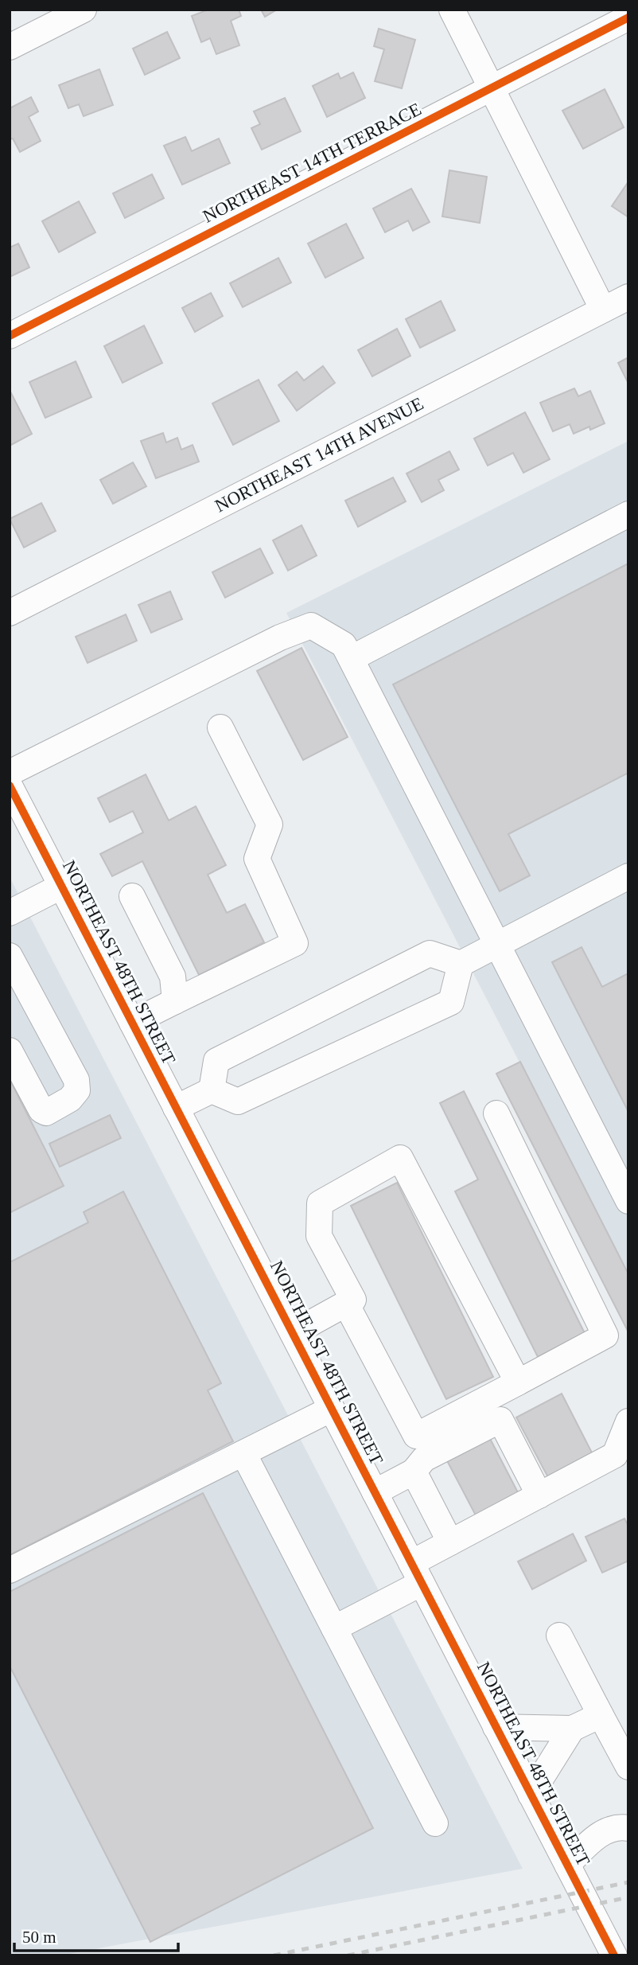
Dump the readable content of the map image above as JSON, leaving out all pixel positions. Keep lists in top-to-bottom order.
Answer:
{
  "streets": {
    "street": ["NORTHEAST 14TH TERRACE", "NORTHEAST 14TH AVENUE", "NORTHEAST 48TH STREET"]
  },
  "scale_bar": "50 m"
}
